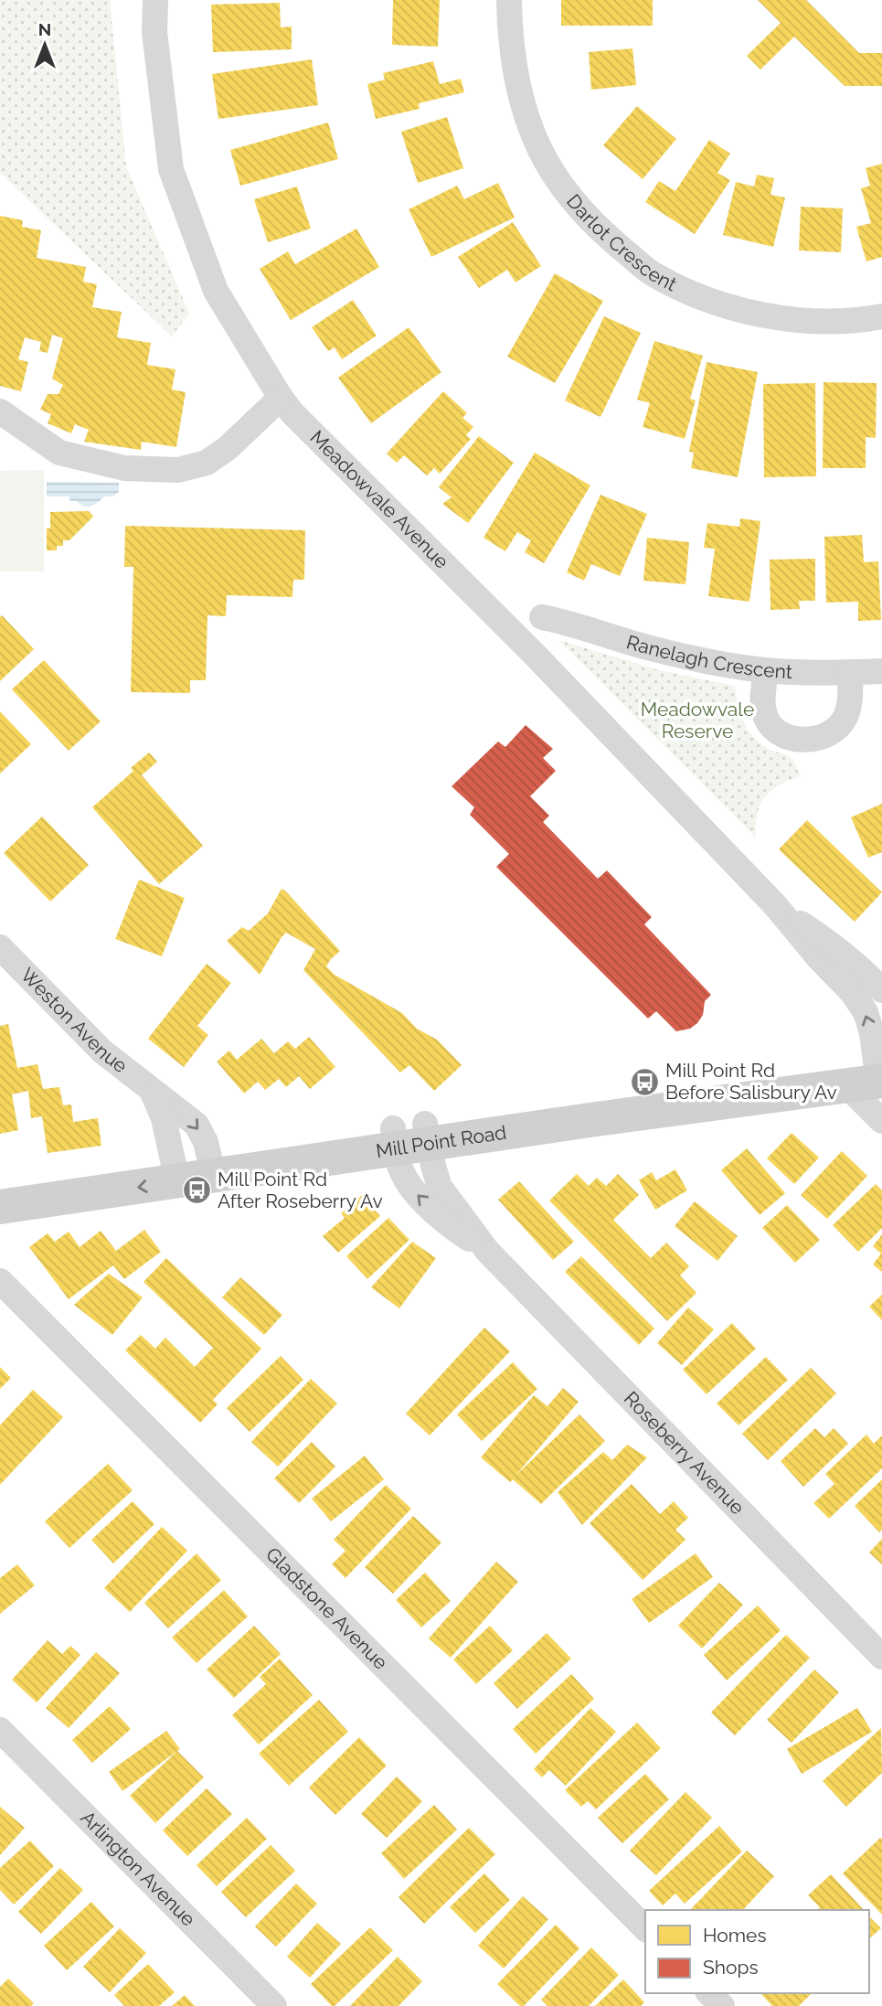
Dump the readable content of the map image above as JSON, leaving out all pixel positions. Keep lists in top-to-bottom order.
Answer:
{
  "streets": {
    "main road": ["Mill Point Road"],
    "street": [
      "Darlot Crescent",
      "Meadowvale Avenue",
      "Ranelagh Crescent",
      "Weston Avenue",
      "Roseberry Avenue",
      "Gladstone Avenue",
      "Arlington Avenue"
    ]
  },
  "crossings": [
    ["Meadowvale Avenue", "Mill Point Road"],
    ["Weston Avenue", "Mill Point Road"],
    ["Mill Point Road", "Roseberry Avenue"]
  ],
  "parks": ["Meadowvale Reserve"],
  "places": {
    "bus stop": ["Mill Point Rd Before Salisbury Av", "Mill Point Rd After Roseberry Av"]
  },
  "legend": ["Homes", "Shops"],
  "north": "top"
}
